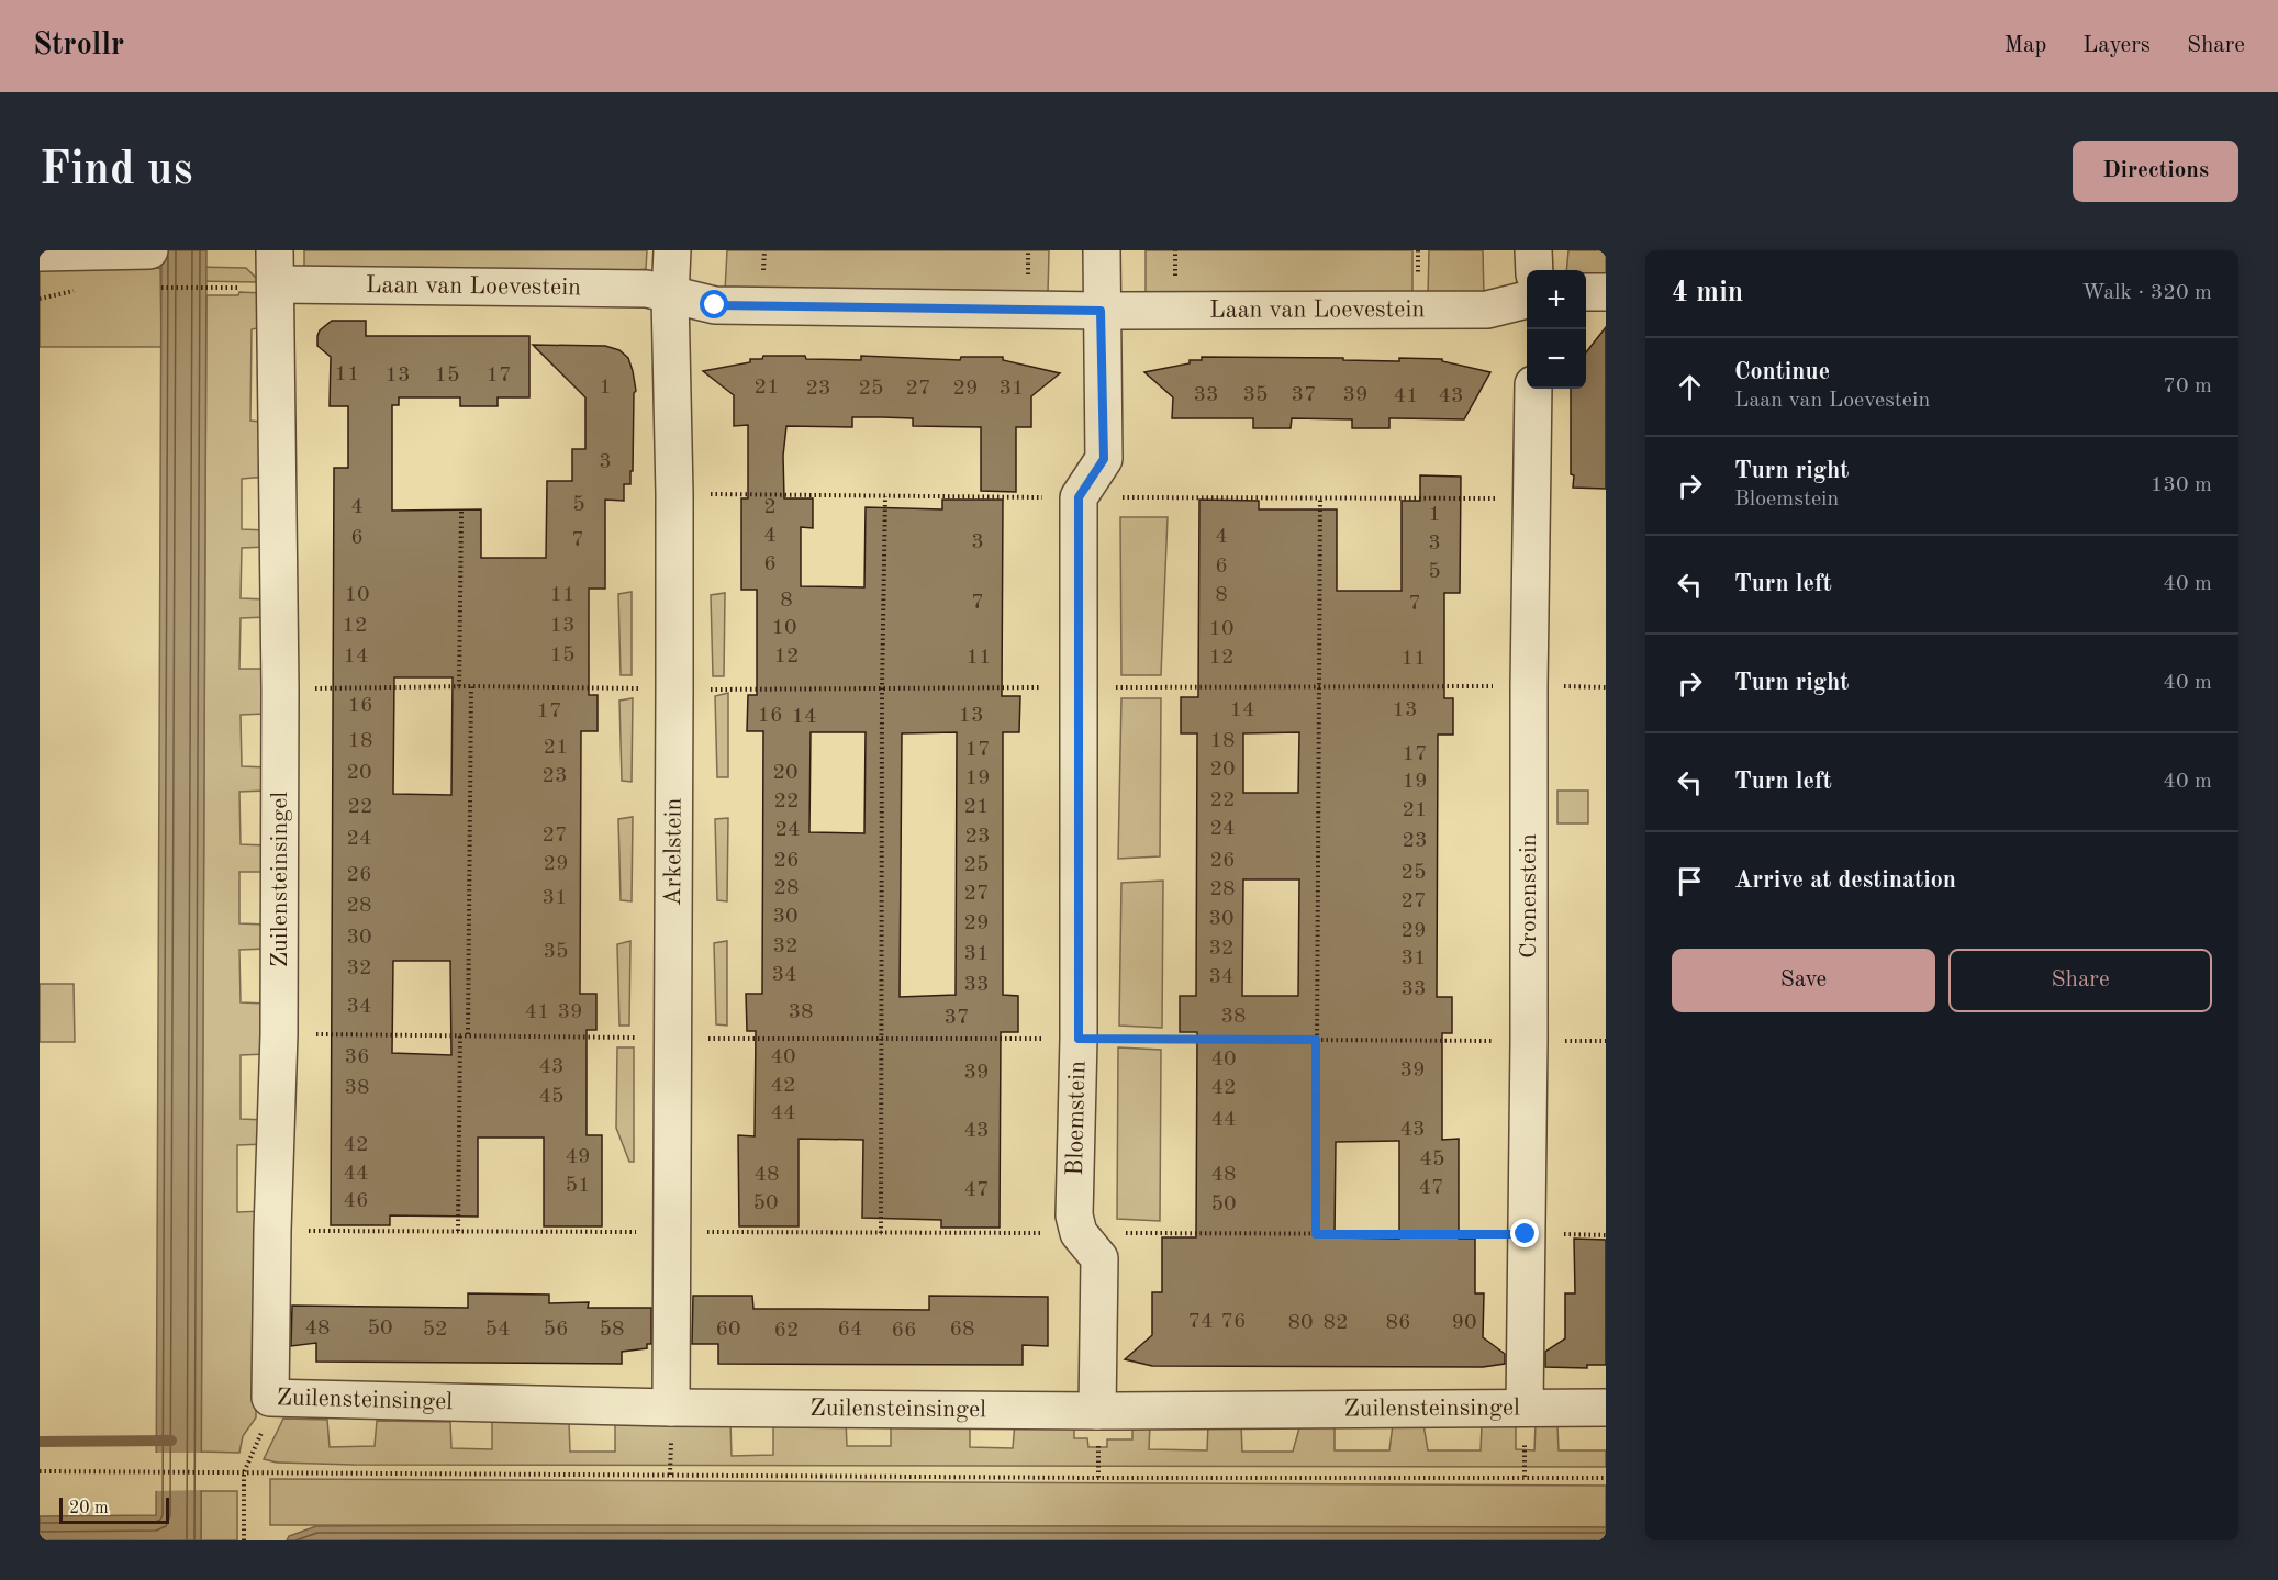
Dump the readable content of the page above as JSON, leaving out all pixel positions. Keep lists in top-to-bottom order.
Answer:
{
  "streets": {
    "street": [
      "Laan van Loevestein",
      "Arkelstein",
      "Zuilensteinsingel",
      "Cronenstein",
      "Bloemstein"
    ]
  },
  "crossings": [
    ["Laan van Loevestein", "Arkelstein"],
    ["Laan van Loevestein", "Zuilensteinsingel"],
    ["Laan van Loevestein", "Bloemstein"],
    ["Arkelstein", "Zuilensteinsingel"],
    ["Zuilensteinsingel", "Cronenstein"]
  ],
  "house_numbers": [
    "11",
    "13",
    "15",
    "17",
    "1",
    "21",
    "23",
    "25",
    "27",
    "29",
    "31",
    "33",
    "35",
    "37",
    "39",
    "41",
    "43",
    "3",
    "5",
    "4",
    "2",
    "1",
    "4",
    "4",
    "6",
    "7",
    "3",
    "3",
    "6",
    "6",
    "5",
    "10",
    "11",
    "8",
    "8",
    "7",
    "7",
    "12",
    "13",
    "10",
    "10",
    "15",
    "14",
    "12",
    "11",
    "12",
    "11",
    "16",
    "14",
    "13",
    "17",
    "16",
    "13",
    "14",
    "18",
    "18",
    "21",
    "17",
    "17",
    "20",
    "20",
    "20",
    "23",
    "19",
    "19",
    "22",
    "22",
    "22",
    "21",
    "21",
    "24",
    "24",
    "27",
    "23",
    "24",
    "23",
    "26",
    "26",
    "29",
    "25",
    "25",
    "26",
    "28",
    "28",
    "27",
    "31",
    "27",
    "28",
    "30",
    "30",
    "29",
    "29",
    "30",
    "32",
    "32",
    "35",
    "31",
    "31",
    "32",
    "34",
    "34",
    "33",
    "33",
    "34",
    "41",
    "39",
    "38",
    "38",
    "37",
    "36",
    "40",
    "40",
    "43",
    "39",
    "39",
    "42",
    "38",
    "42",
    "45",
    "44",
    "44",
    "43",
    "43",
    "42",
    "49",
    "45",
    "44",
    "48",
    "48",
    "51",
    "47",
    "47",
    "46",
    "50",
    "50",
    "74",
    "76",
    "80",
    "82",
    "86",
    "90",
    "48",
    "50",
    "52",
    "54",
    "56",
    "58",
    "60",
    "64",
    "68",
    "62",
    "66"
  ],
  "scale_bar": "20 m",
  "page": {
    "header": "Strollr",
    "nav": ["Map", "Layers", "Share"],
    "buttons": [
      "Directions",
      ["Save", "Share"]
    ],
    "title": "Find us",
    "heading": ["4 min", "Walk · 320 m"],
    "map_buttons": ["+", "−"],
    "list": [
      ["Continue", "Laan van Loevestein", "70 m"],
      ["Turn right", "Bloemstein", "130 m"],
      ["Turn left", "40 m"],
      ["Turn right", "40 m"],
      ["Turn left", "40 m"],
      "Arrive at destination"
    ],
    "scale": "20 m"
  }
}
